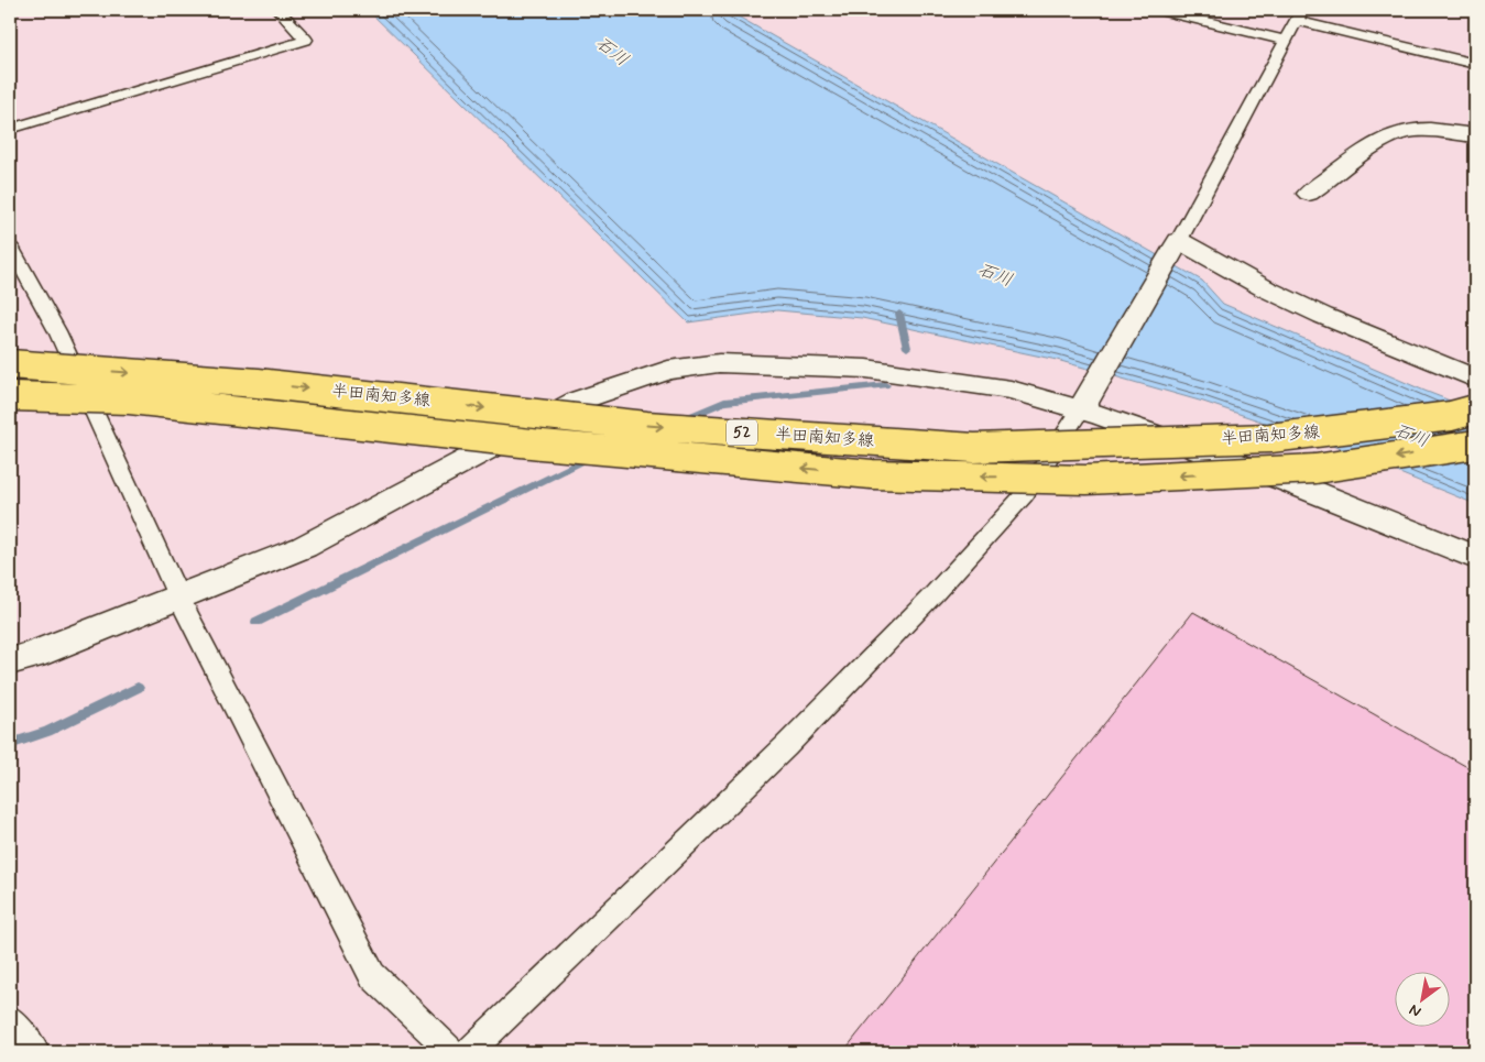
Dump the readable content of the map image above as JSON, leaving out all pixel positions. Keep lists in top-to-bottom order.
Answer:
{
  "streets": {
    "main road": ["半田南知多線", "52"]
  },
  "water": ["石川"],
  "north": "bottom left"
}
